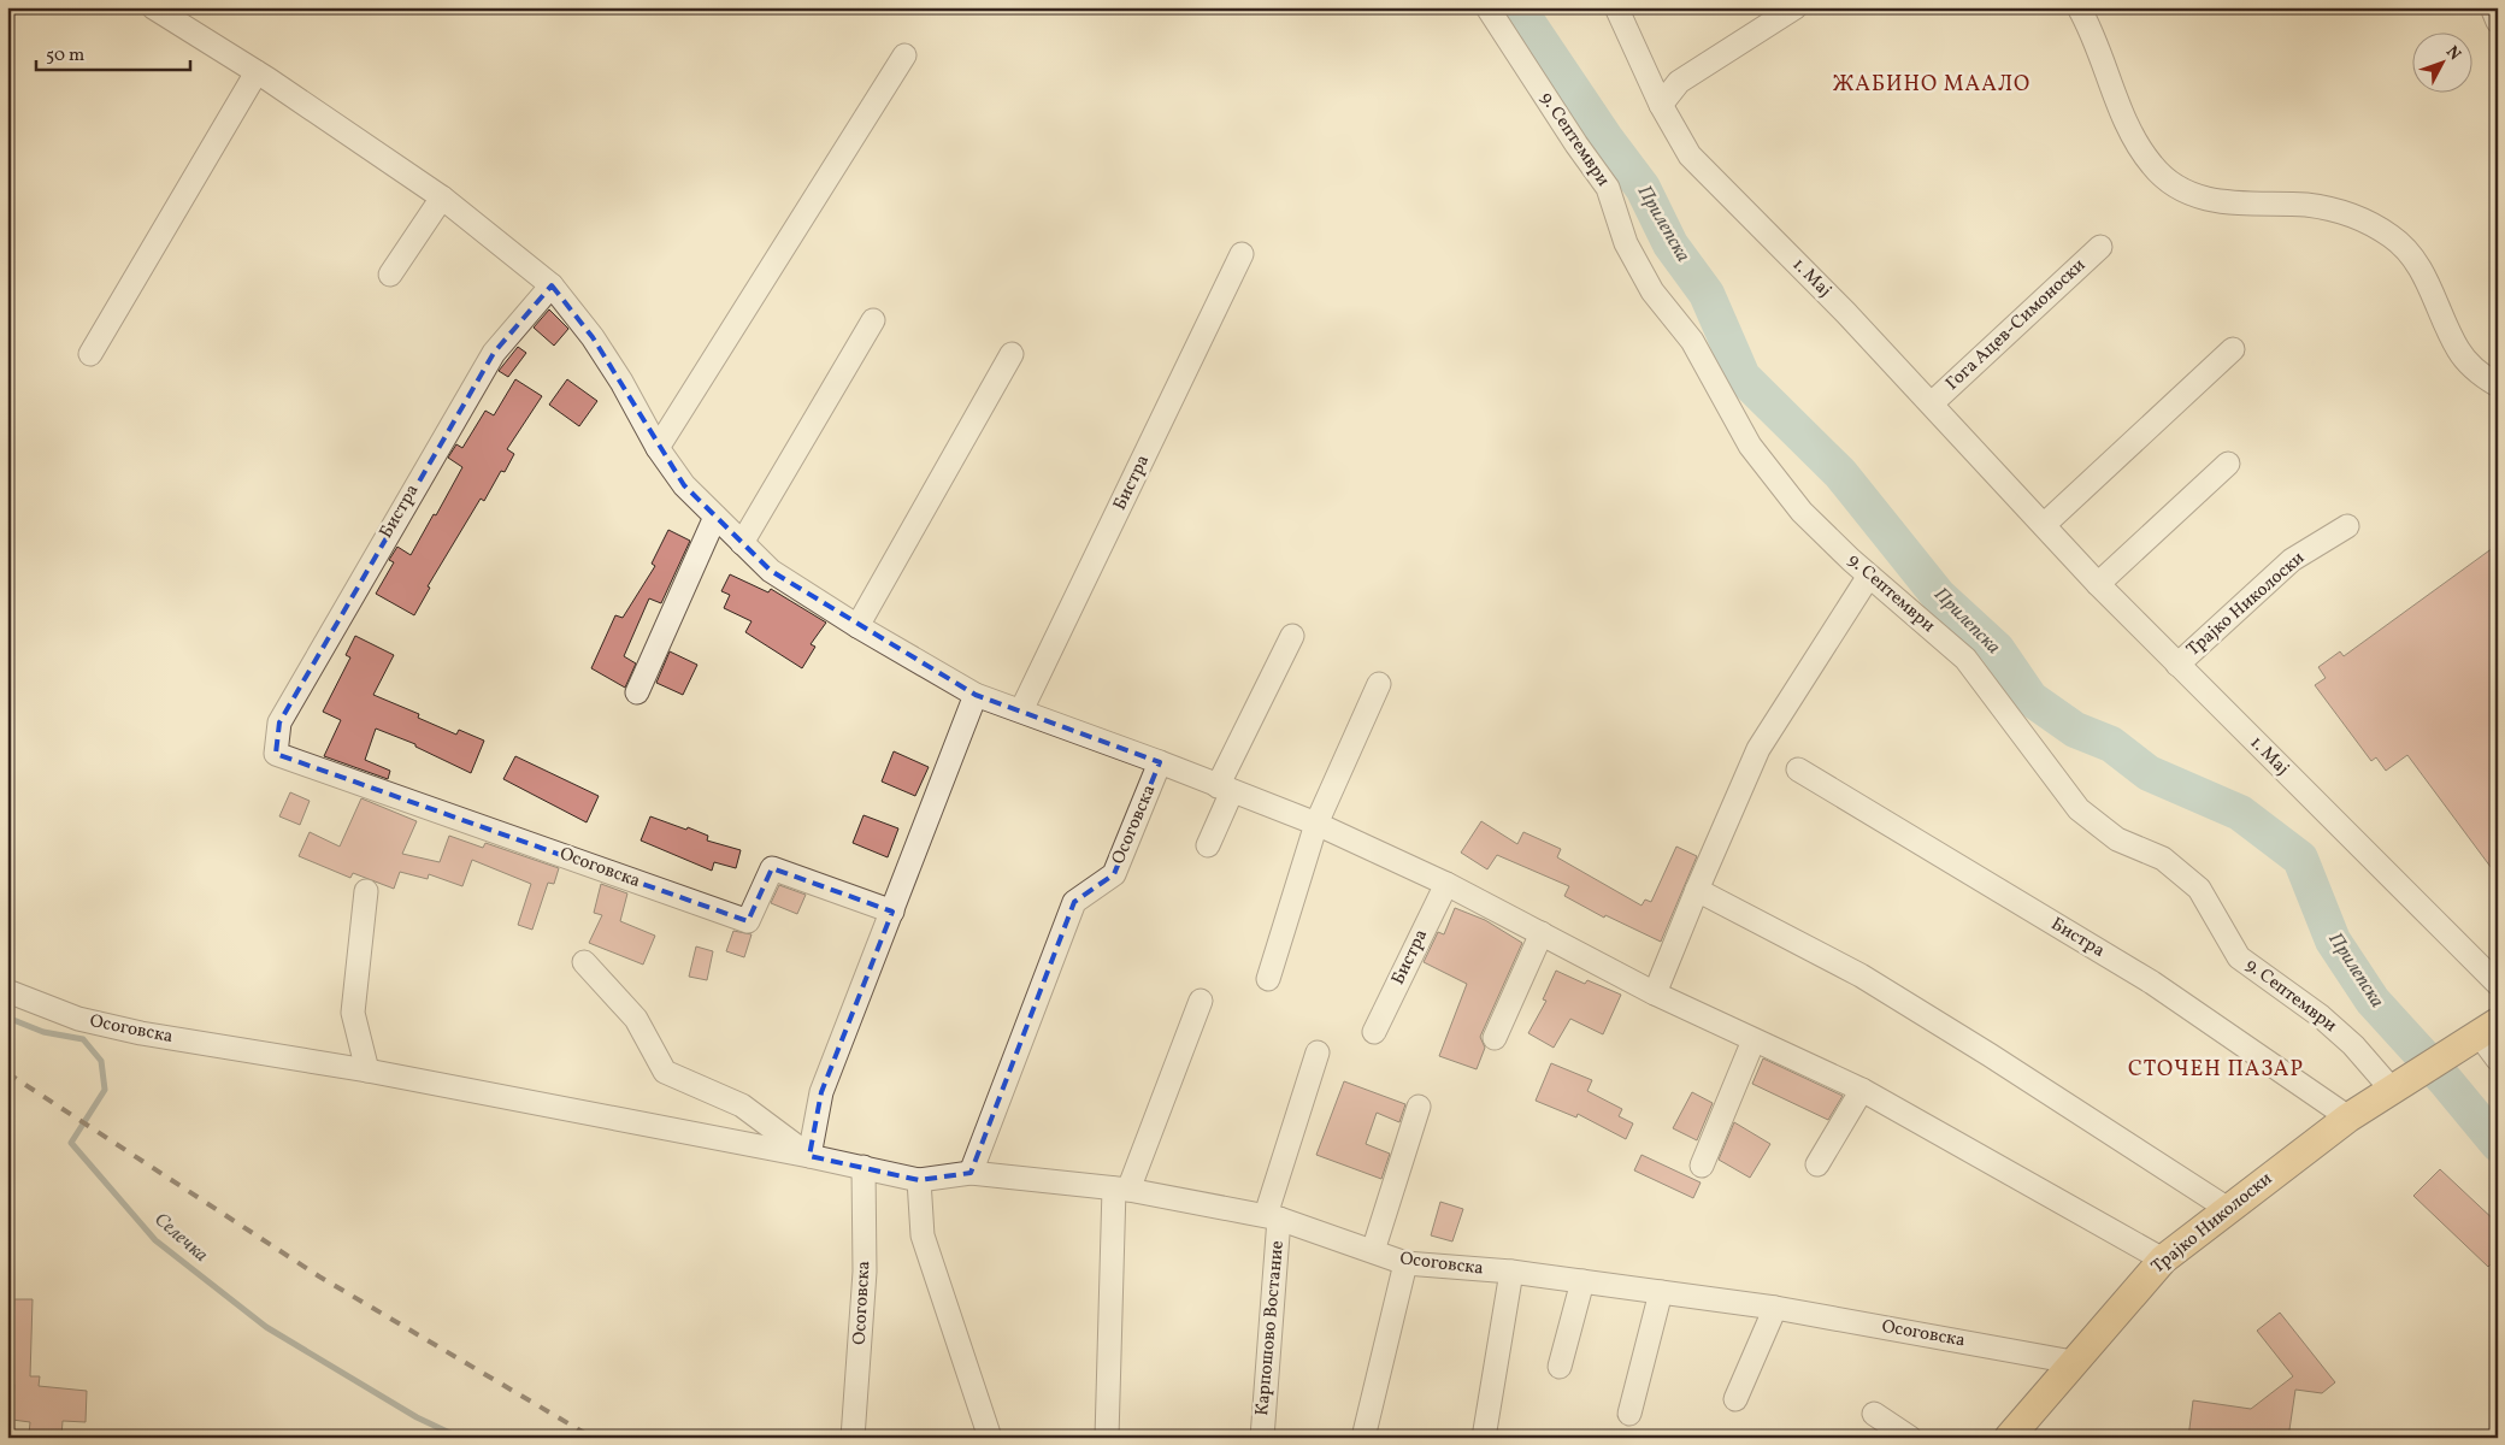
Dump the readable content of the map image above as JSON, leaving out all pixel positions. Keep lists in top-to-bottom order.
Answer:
{
  "streets": {
    "main road": ["Трајко Николоски"],
    "street": [
      "9. Септември",
      "1. Мај",
      "Гога Ацев-Симоноски",
      "Бистра",
      "Осоговска",
      "Карпошово Востание"
    ]
  },
  "crossings": [
    ["9. Септември", "Трајко Николоски"],
    ["1. Мај", "Гога Ацев-Симоноски"],
    ["1. Мај", "Трајко Николоски"],
    ["Бистра", "Трајко Николоски"],
    ["Бистра", "Осоговска"],
    ["Трајко Николоски", "Осоговска"],
    ["Осоговска", "Карпошово Востание"]
  ],
  "districts": ["ЖАБИНО МААЛО", "СТОЧЕН ПАЗАР"],
  "water": ["Прилепска", "Селечка"],
  "scale_bar": "50 m",
  "north": "top right"
}
